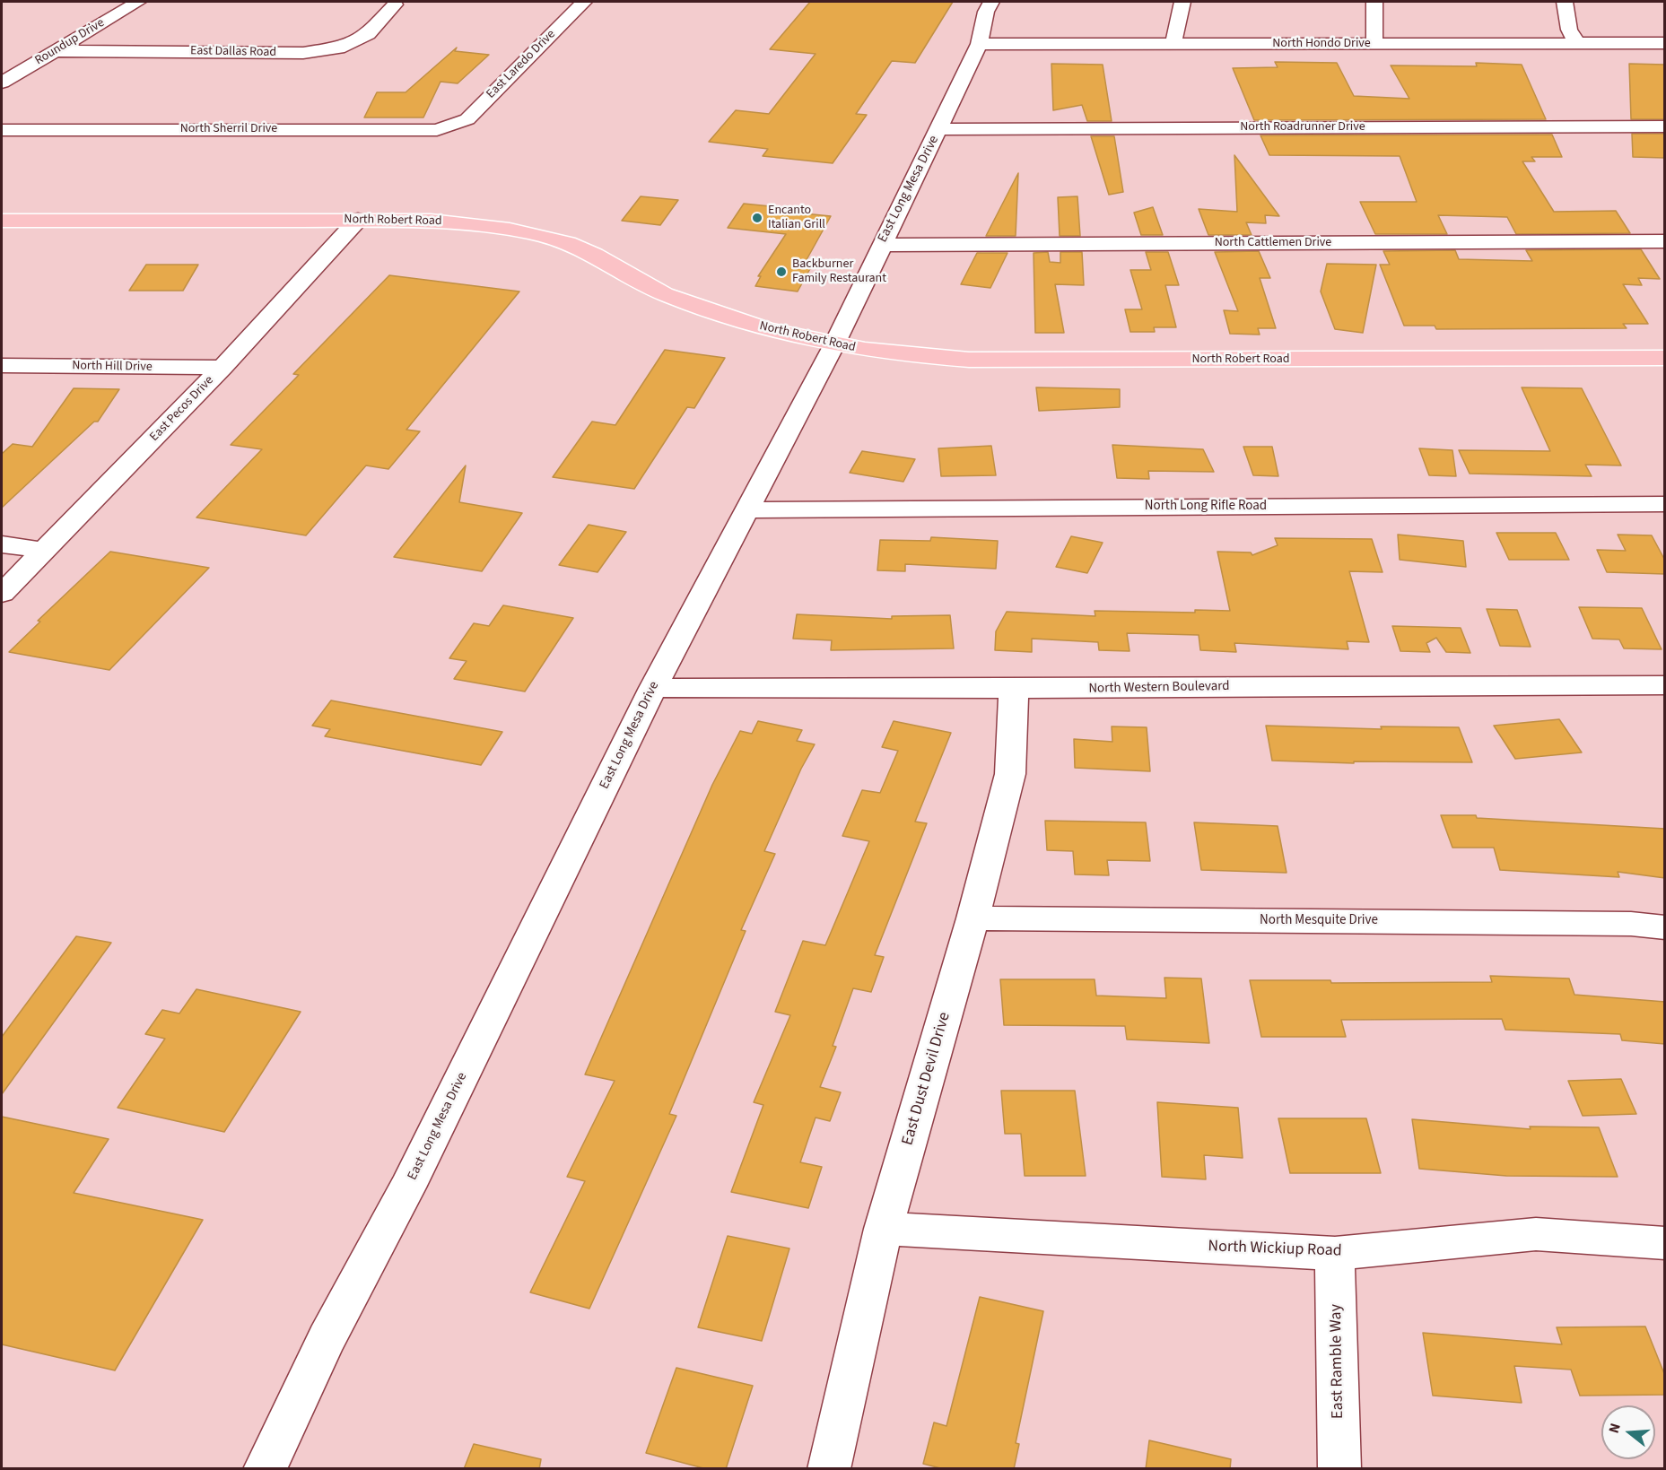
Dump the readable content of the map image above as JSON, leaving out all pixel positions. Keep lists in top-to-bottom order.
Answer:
{
  "streets": {
    "main road": ["North Robert Road"],
    "street": [
      "Roundup Drive",
      "North Hondo Drive",
      "East Dallas Road",
      "East Laredo Drive",
      "North Roadrunner Drive",
      "North Sherril Drive",
      "East Long Mesa Drive",
      "North Cattlemen Drive",
      "North Hill Drive",
      "East Pecos Drive",
      "North Long Rifle Road",
      "North Western Boulevard",
      "North Mesquite Drive",
      "East Dust Devil Drive",
      "North Wickiup Road",
      "East Ramble Way"
    ]
  },
  "crossings": [
    ["Roundup Drive", "East Dallas Road"],
    ["North Hondo Drive", "East Long Mesa Drive"],
    ["East Laredo Drive", "North Sherril Drive"],
    ["North Roadrunner Drive", "East Long Mesa Drive"],
    ["East Long Mesa Drive", "North Robert Road"],
    ["East Long Mesa Drive", "North Cattlemen Drive"],
    ["East Long Mesa Drive", "North Long Rifle Road"],
    ["East Long Mesa Drive", "North Western Boulevard"],
    ["North Robert Road", "East Pecos Drive"],
    ["North Hill Drive", "East Pecos Drive"],
    ["North Western Boulevard", "East Dust Devil Drive"],
    ["North Mesquite Drive", "East Dust Devil Drive"],
    ["East Dust Devil Drive", "North Wickiup Road"],
    ["North Wickiup Road", "East Ramble Way"]
  ],
  "places": ["Encanto Italian Grill", "Backburner Family Restaurant"],
  "north": "left"
}
